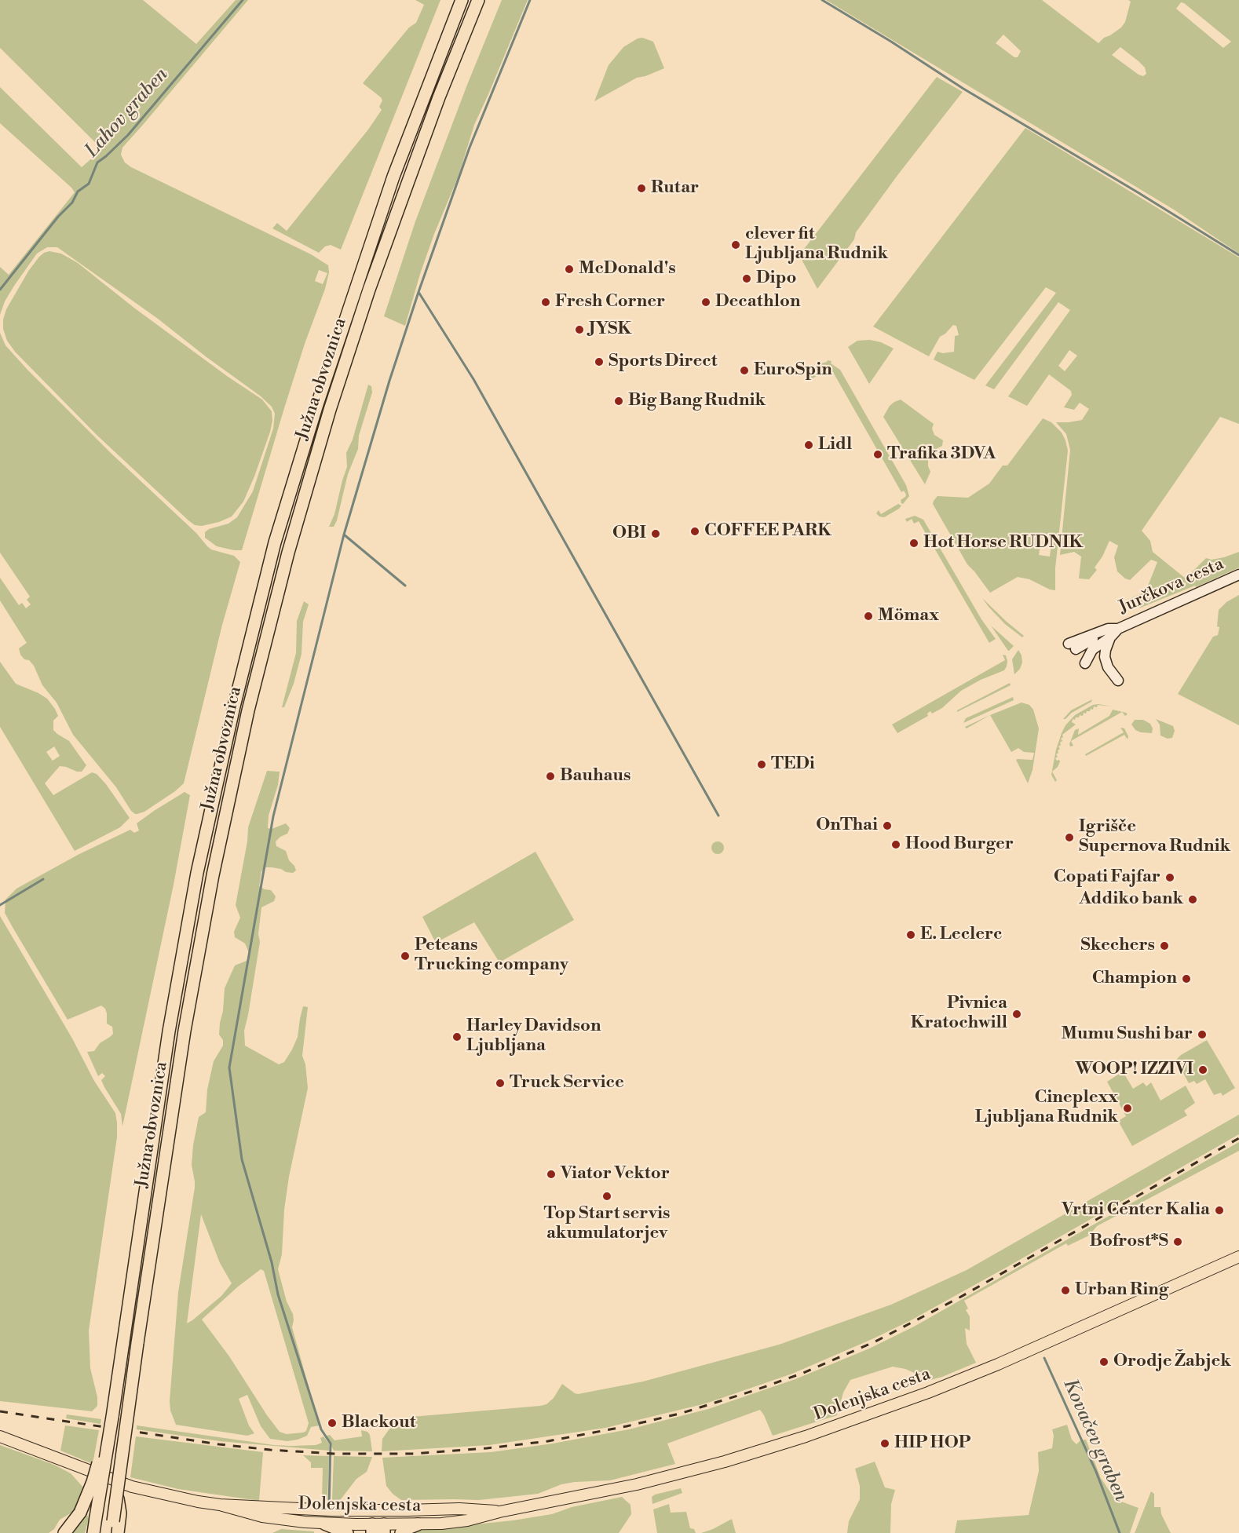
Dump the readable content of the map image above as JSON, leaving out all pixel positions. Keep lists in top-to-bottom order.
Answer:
{
  "streets": {
    "highway": ["Južna obvoznica"],
    "main road": ["Jurčkova cesta", "Dolenjska cesta"]
  },
  "water": ["Lahov graben", "Kovačev graben"],
  "places": [
    "Rutar",
    "clever fit Ljubljana Rudnik",
    "McDonald's",
    "Dipo",
    "Fresh Corner",
    "Decathlon",
    "JYSK",
    "Sports Direct",
    "EuroSpin",
    "Big Bang Rudnik",
    "Lidl",
    "Trafika 3DVA",
    "COFFEE PARK",
    "OBI",
    "Hot Horse RUDNIK",
    "Mömax",
    "TEDi",
    "Bauhaus",
    "OnThai",
    "Igrišče Supernova Rudnik",
    "Hood Burger",
    "Copati Fajfar",
    "Addiko bank",
    "E. Leclerc",
    "Skechers",
    "Peteans Trucking company",
    "Champion",
    "Pivnica Kratochwill",
    "Mumu Sushi bar",
    "Harley Davidson Ljubljana",
    "WOOP! IZZIVI",
    "Truck Service",
    "Cineplexx Ljubljana Rudnik",
    "Viator Vektor",
    "Top Start servis akumulatorjev",
    "Vrtni Center Kalia",
    "Bofrost*S",
    "Urban Ring",
    "Orodje Žabjek",
    "Blackout",
    "HIP HOP"
  ]
}
